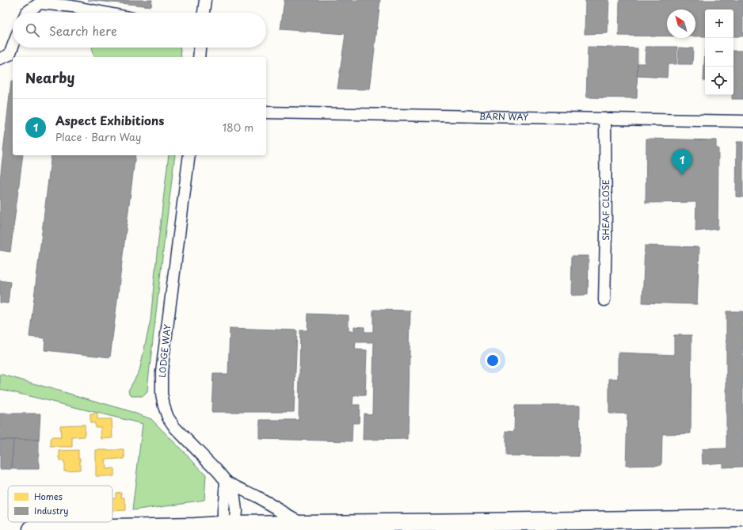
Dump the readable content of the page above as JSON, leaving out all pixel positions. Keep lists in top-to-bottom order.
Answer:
{
  "streets": {
    "street": ["BARN WAY", "SHEAF CLOSE", "LODGE WAY"]
  },
  "crossings": [
    ["BARN WAY", "SHEAF CLOSE"]
  ],
  "legend": ["Homes", "Industry"],
  "north": "top left",
  "page": {
    "map_buttons": ["+", "−"],
    "search": "Search here",
    "heading": "Nearby",
    "list": [
      {
        "mark": "1",
        "name": "Aspect Exhibitions",
        "note": "Place · Barn Way",
        "value": "180 m"
      }
    ],
    "pins": "1"
  }
}
